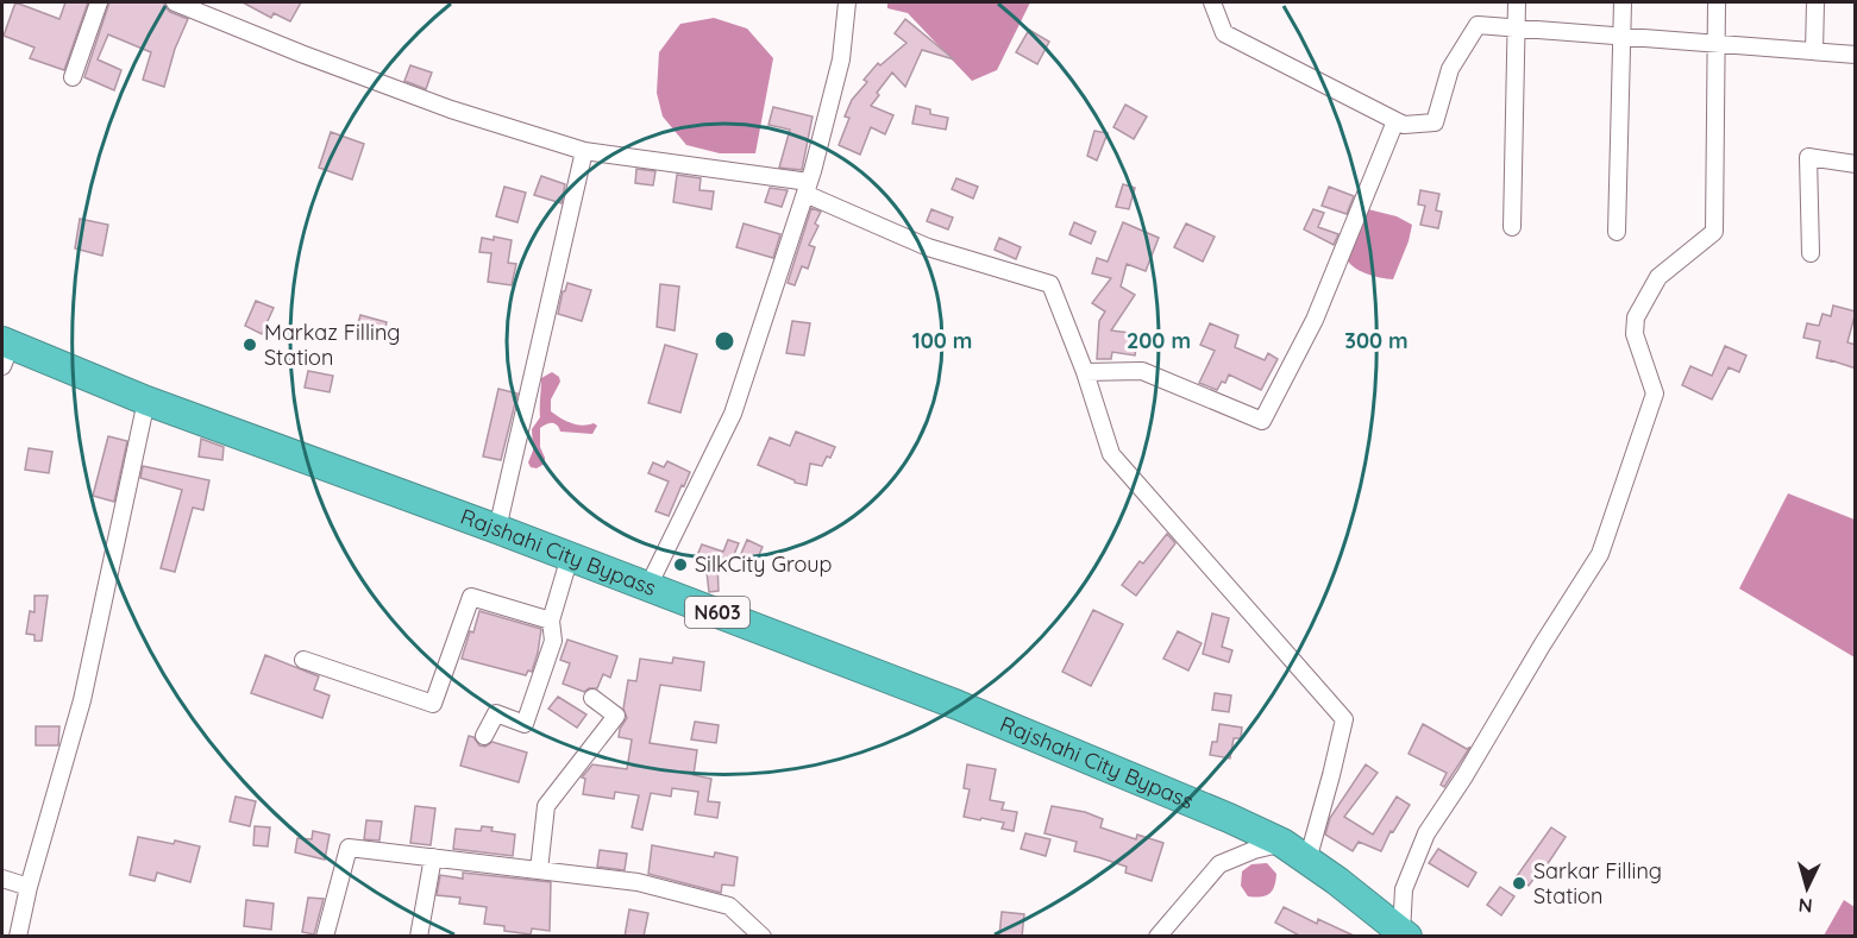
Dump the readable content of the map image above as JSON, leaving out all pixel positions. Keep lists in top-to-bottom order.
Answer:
{
  "streets": {
    "highway": ["Rajshahi City Bypass", "N603"]
  },
  "places": ["Markaz Filling Station", "SilkCity Group", "Sarkar Filling Station"],
  "north": "bottom",
  "rings": ["100 m", "200 m", "300 m"]
}
